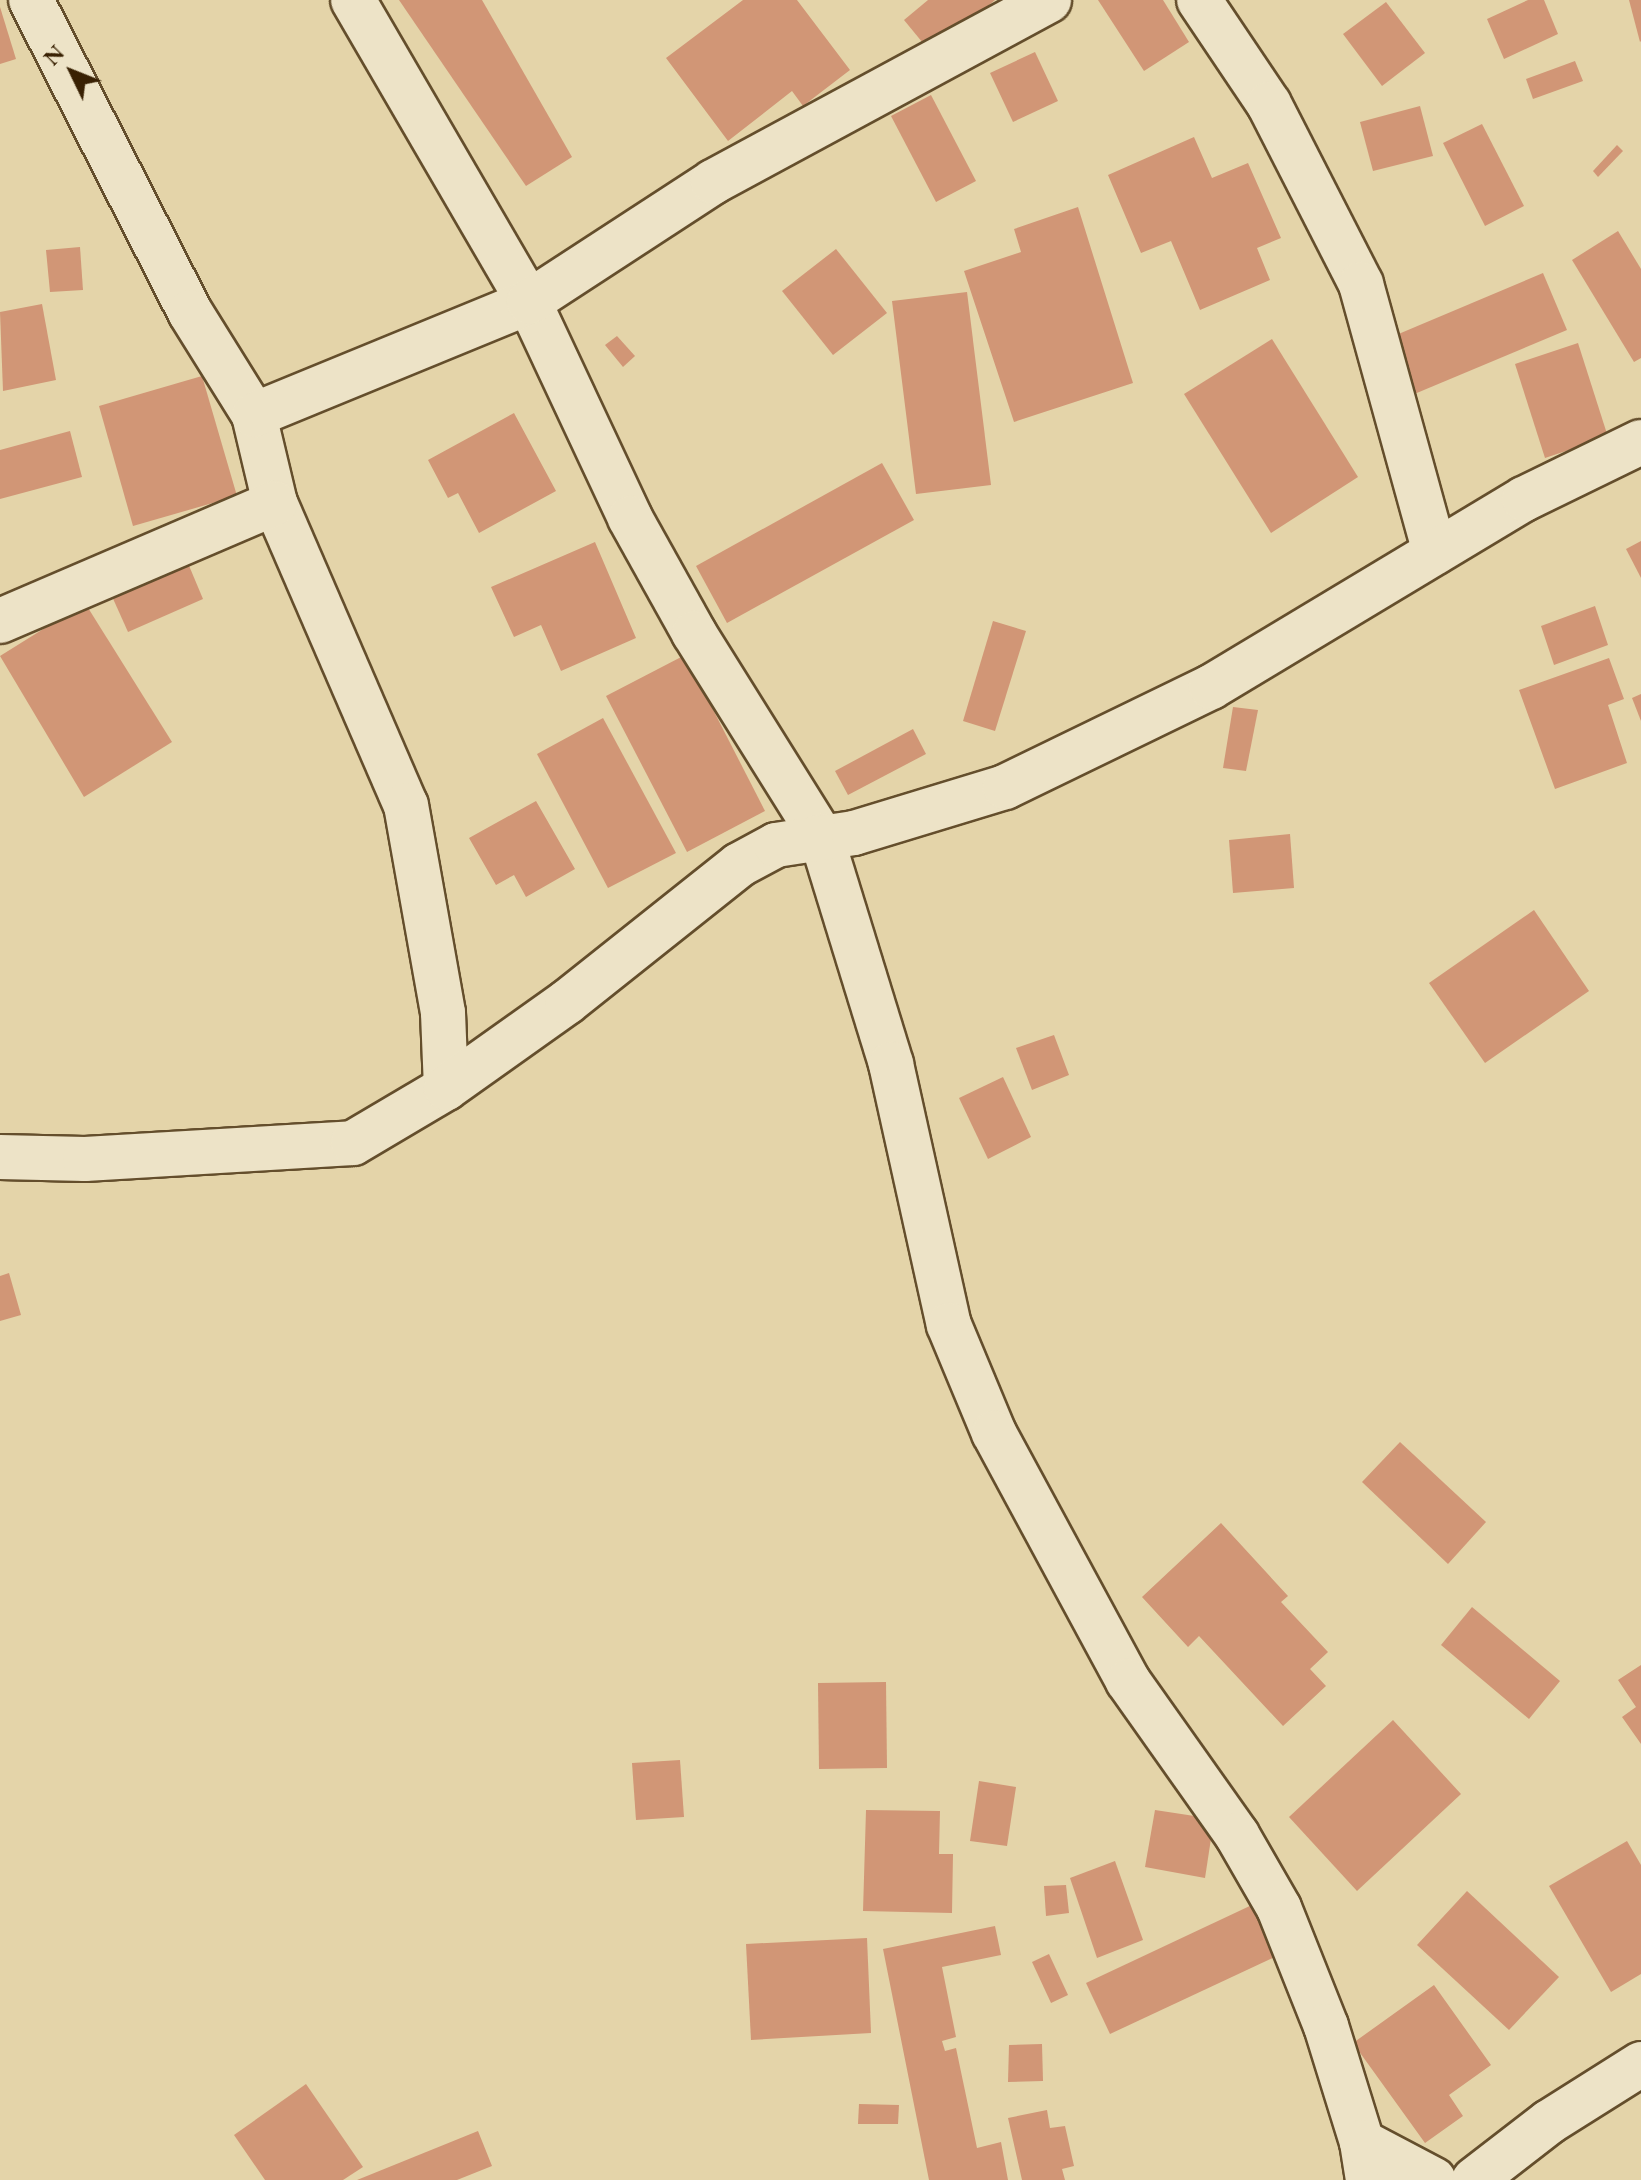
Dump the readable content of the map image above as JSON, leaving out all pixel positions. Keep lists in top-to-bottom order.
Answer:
{
  "north": "top left"
}
